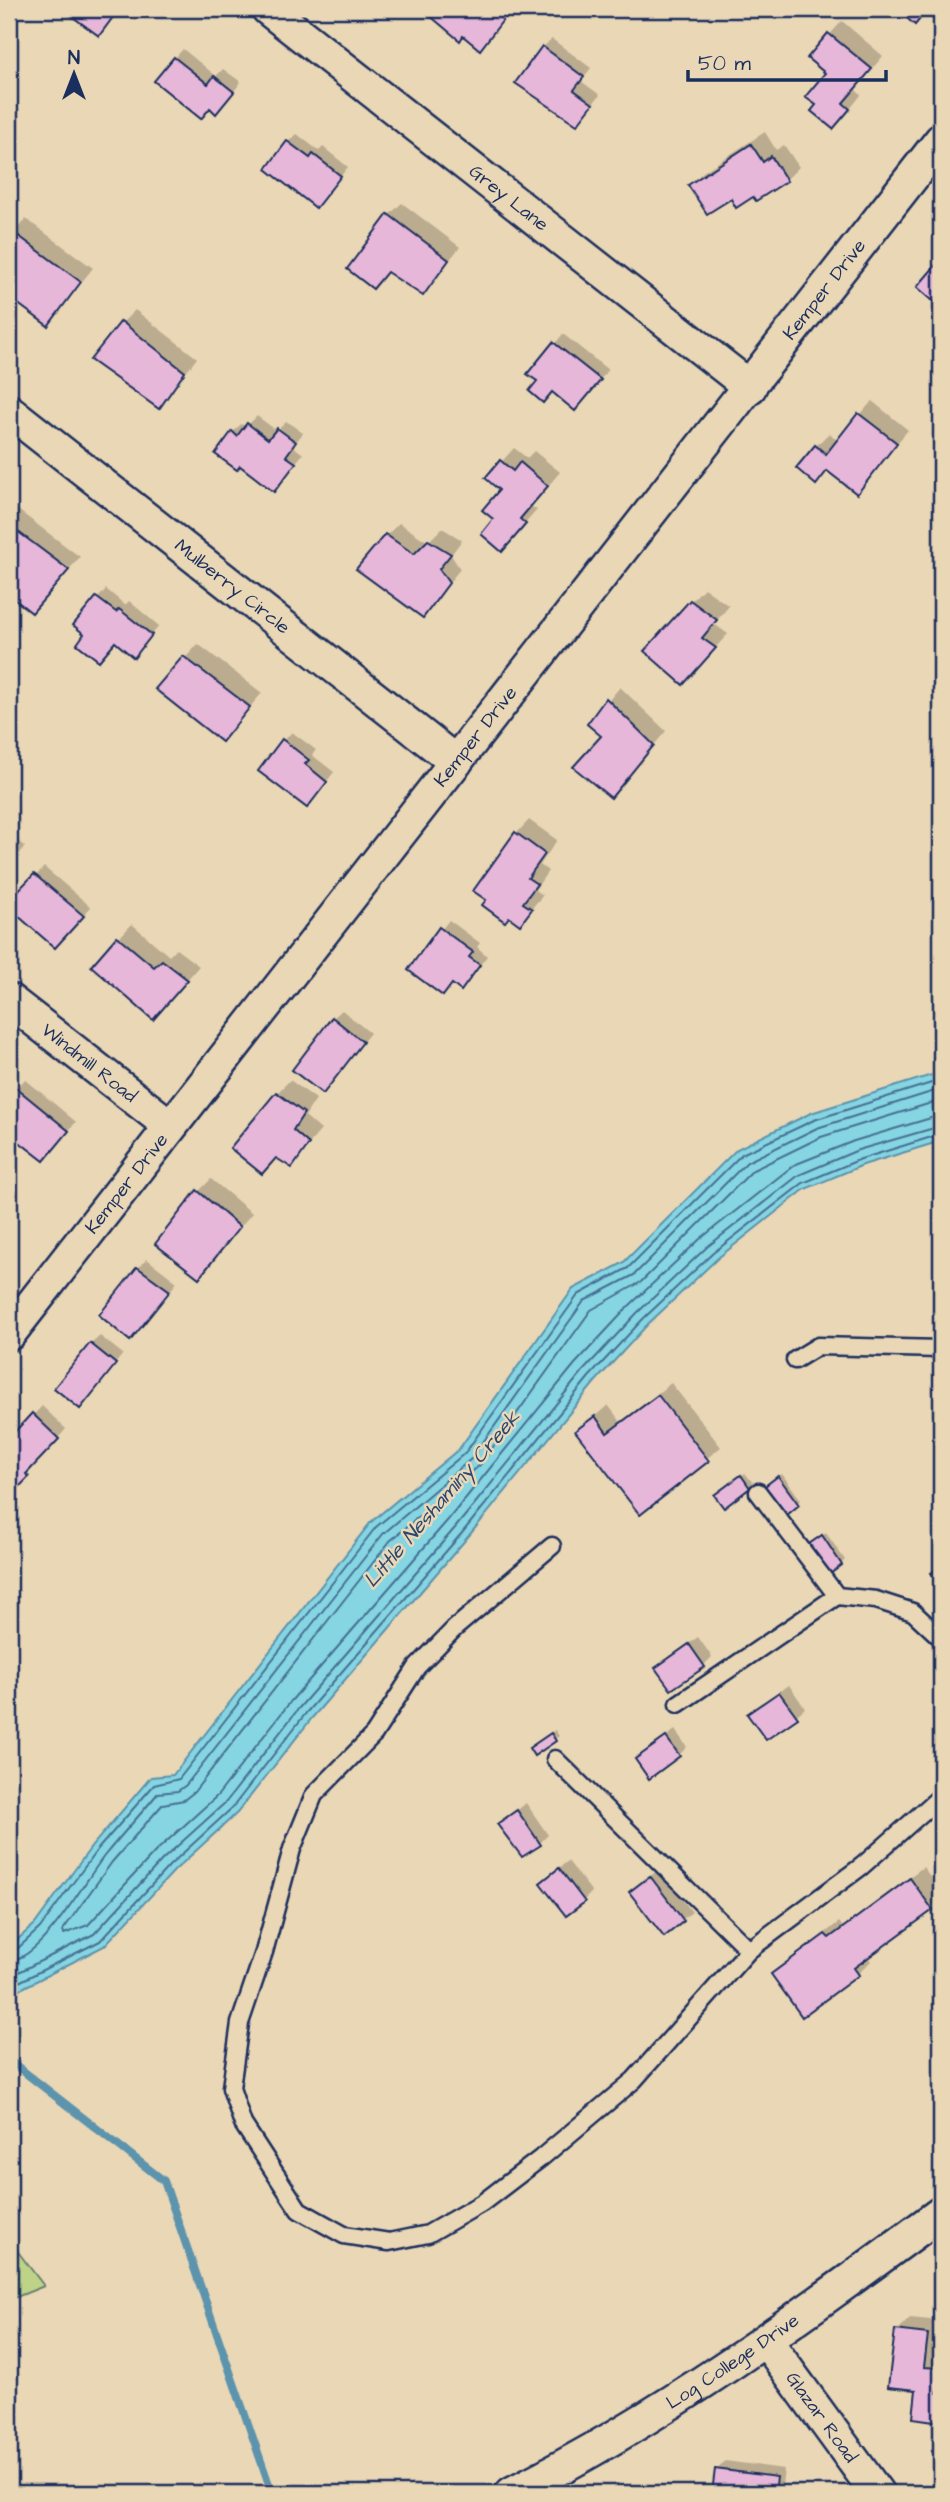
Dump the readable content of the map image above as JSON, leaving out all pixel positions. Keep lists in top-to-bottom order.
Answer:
{
  "streets": {
    "street": [
      "Grey Lane",
      "Kemper Drive",
      "Mulberry Circle",
      "Windmill Road",
      "Log College Drive",
      "Glazar Road"
    ]
  },
  "crossings": [
    ["Grey Lane", "Kemper Drive"],
    ["Kemper Drive", "Mulberry Circle"],
    ["Kemper Drive", "Windmill Road"],
    ["Log College Drive", "Glazar Road"]
  ],
  "water": ["Little Neshaminy Creek"],
  "scale_bar": "50 m",
  "north": "top"
}
